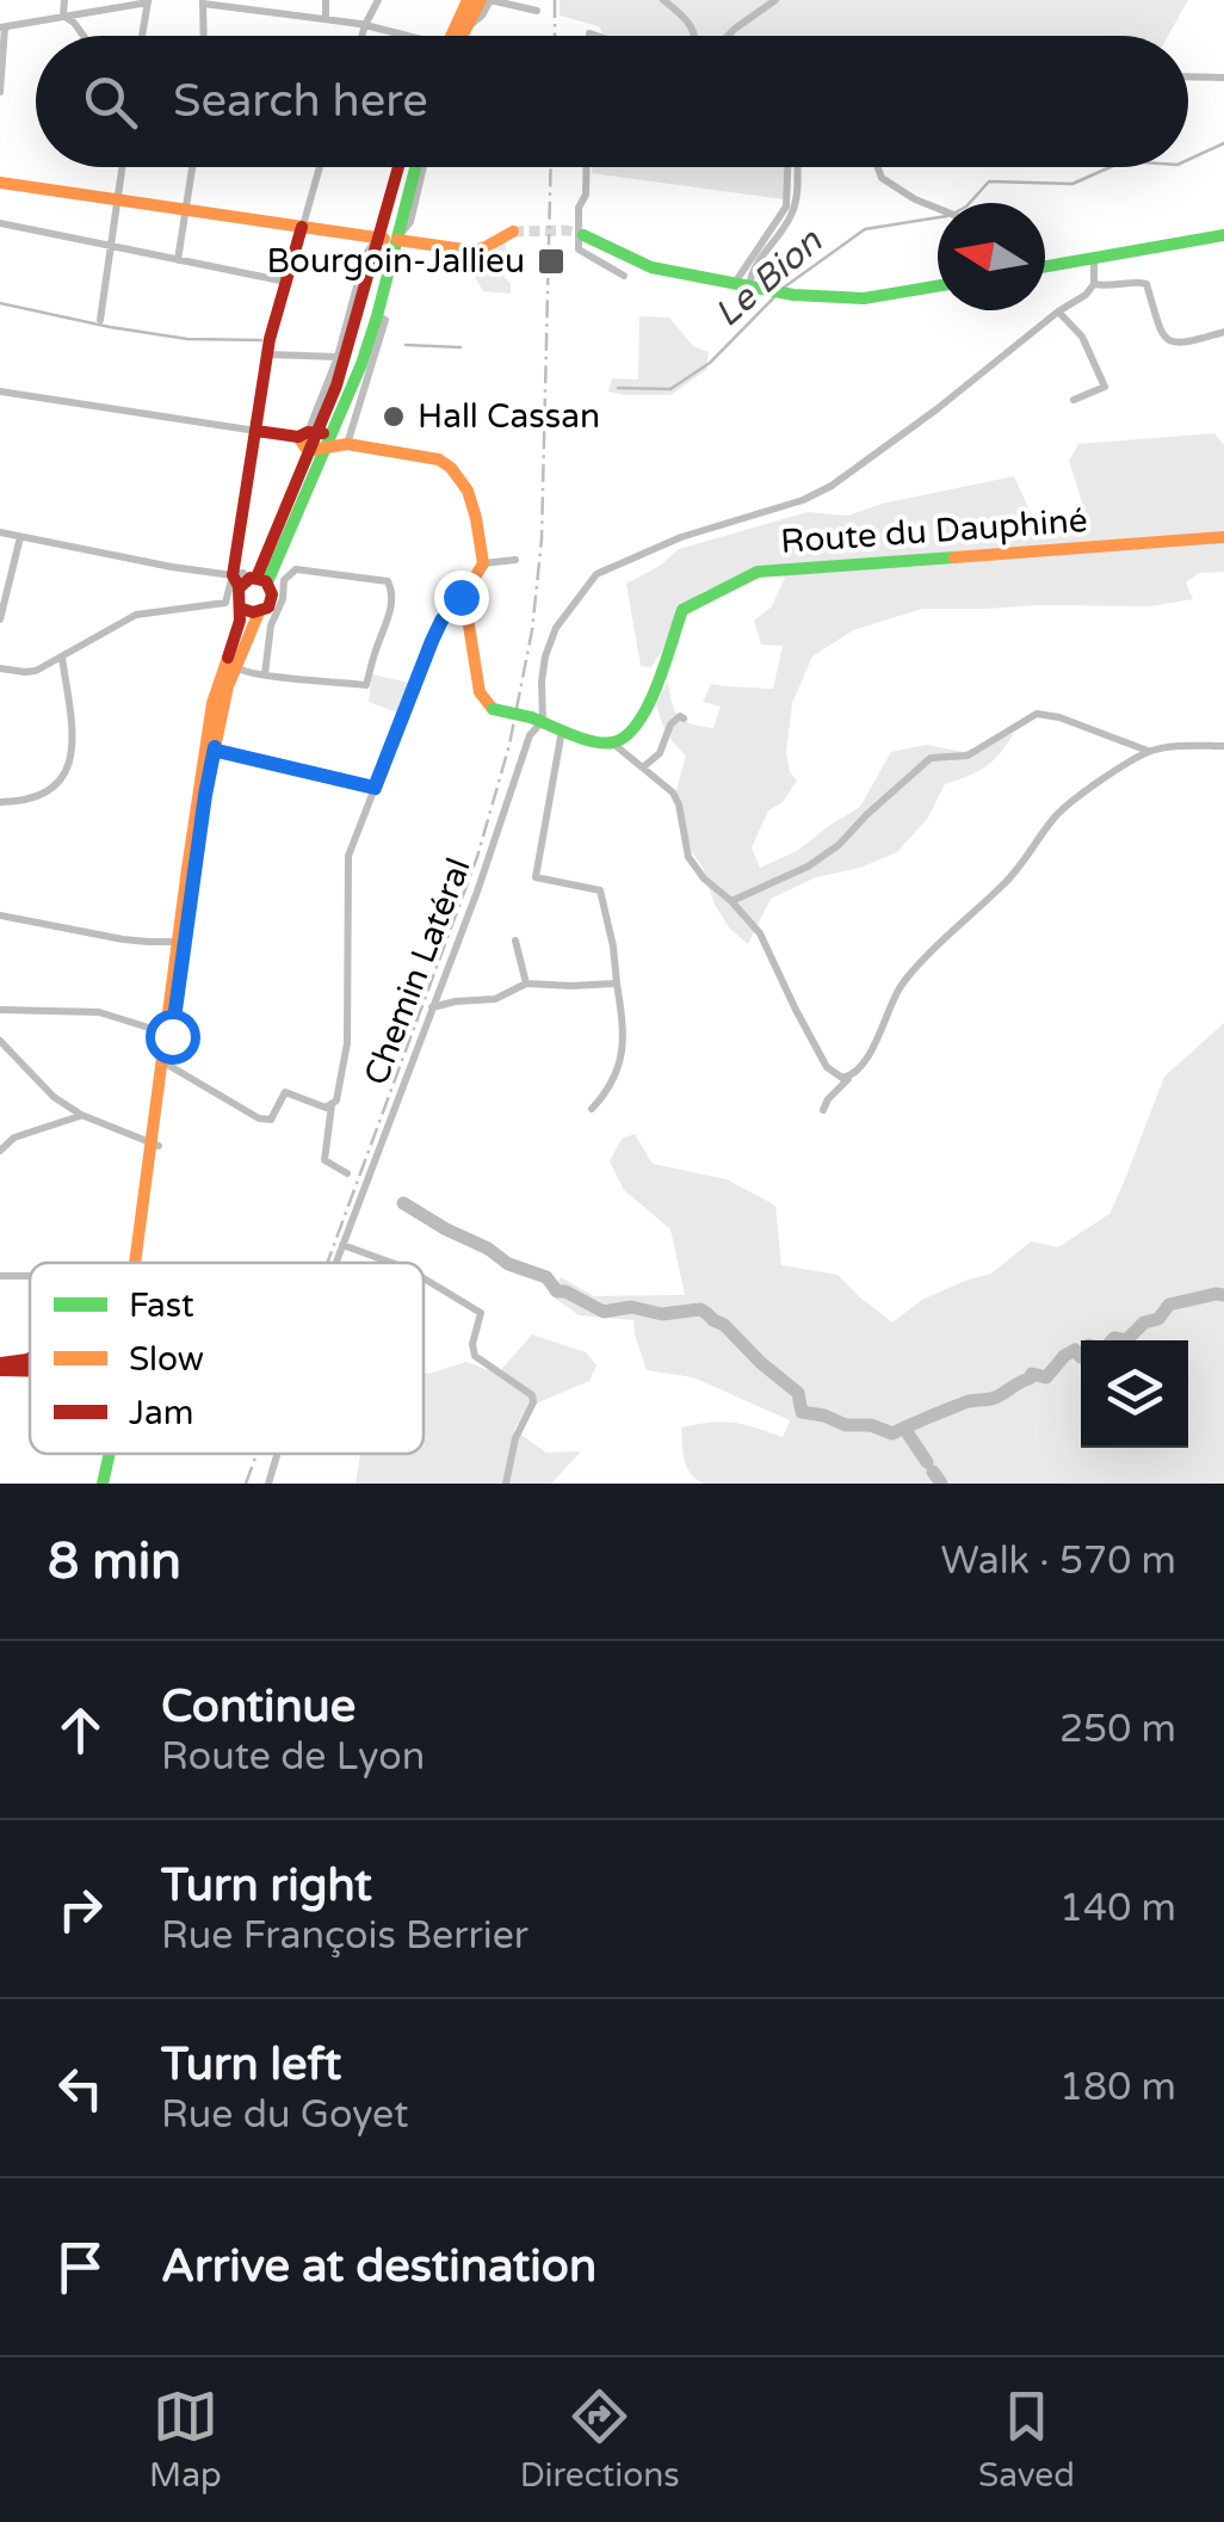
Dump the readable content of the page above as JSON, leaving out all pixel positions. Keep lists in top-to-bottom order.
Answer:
{
  "streets": {
    "main road": ["Route du Dauphiné"],
    "street": ["Chemin Latéral"]
  },
  "water": ["Le Bion"],
  "places": {
    "transit": ["Bourgoin-Jallieu"],
    "other": ["Hall Cassan"]
  },
  "legend": ["Fast", "Slow", "Jam"],
  "north": "left",
  "page": {
    "search": "Search here",
    "heading": ["8 min", "Walk · 570 m"],
    "list": [
      ["Continue", "Route de Lyon", "250 m"],
      ["Turn right", "Rue François Berrier", "140 m"],
      ["Turn left", "Rue du Goyet", "180 m"],
      "Arrive at destination"
    ],
    "nav": ["Map", "Directions", "Saved"]
  }
}
